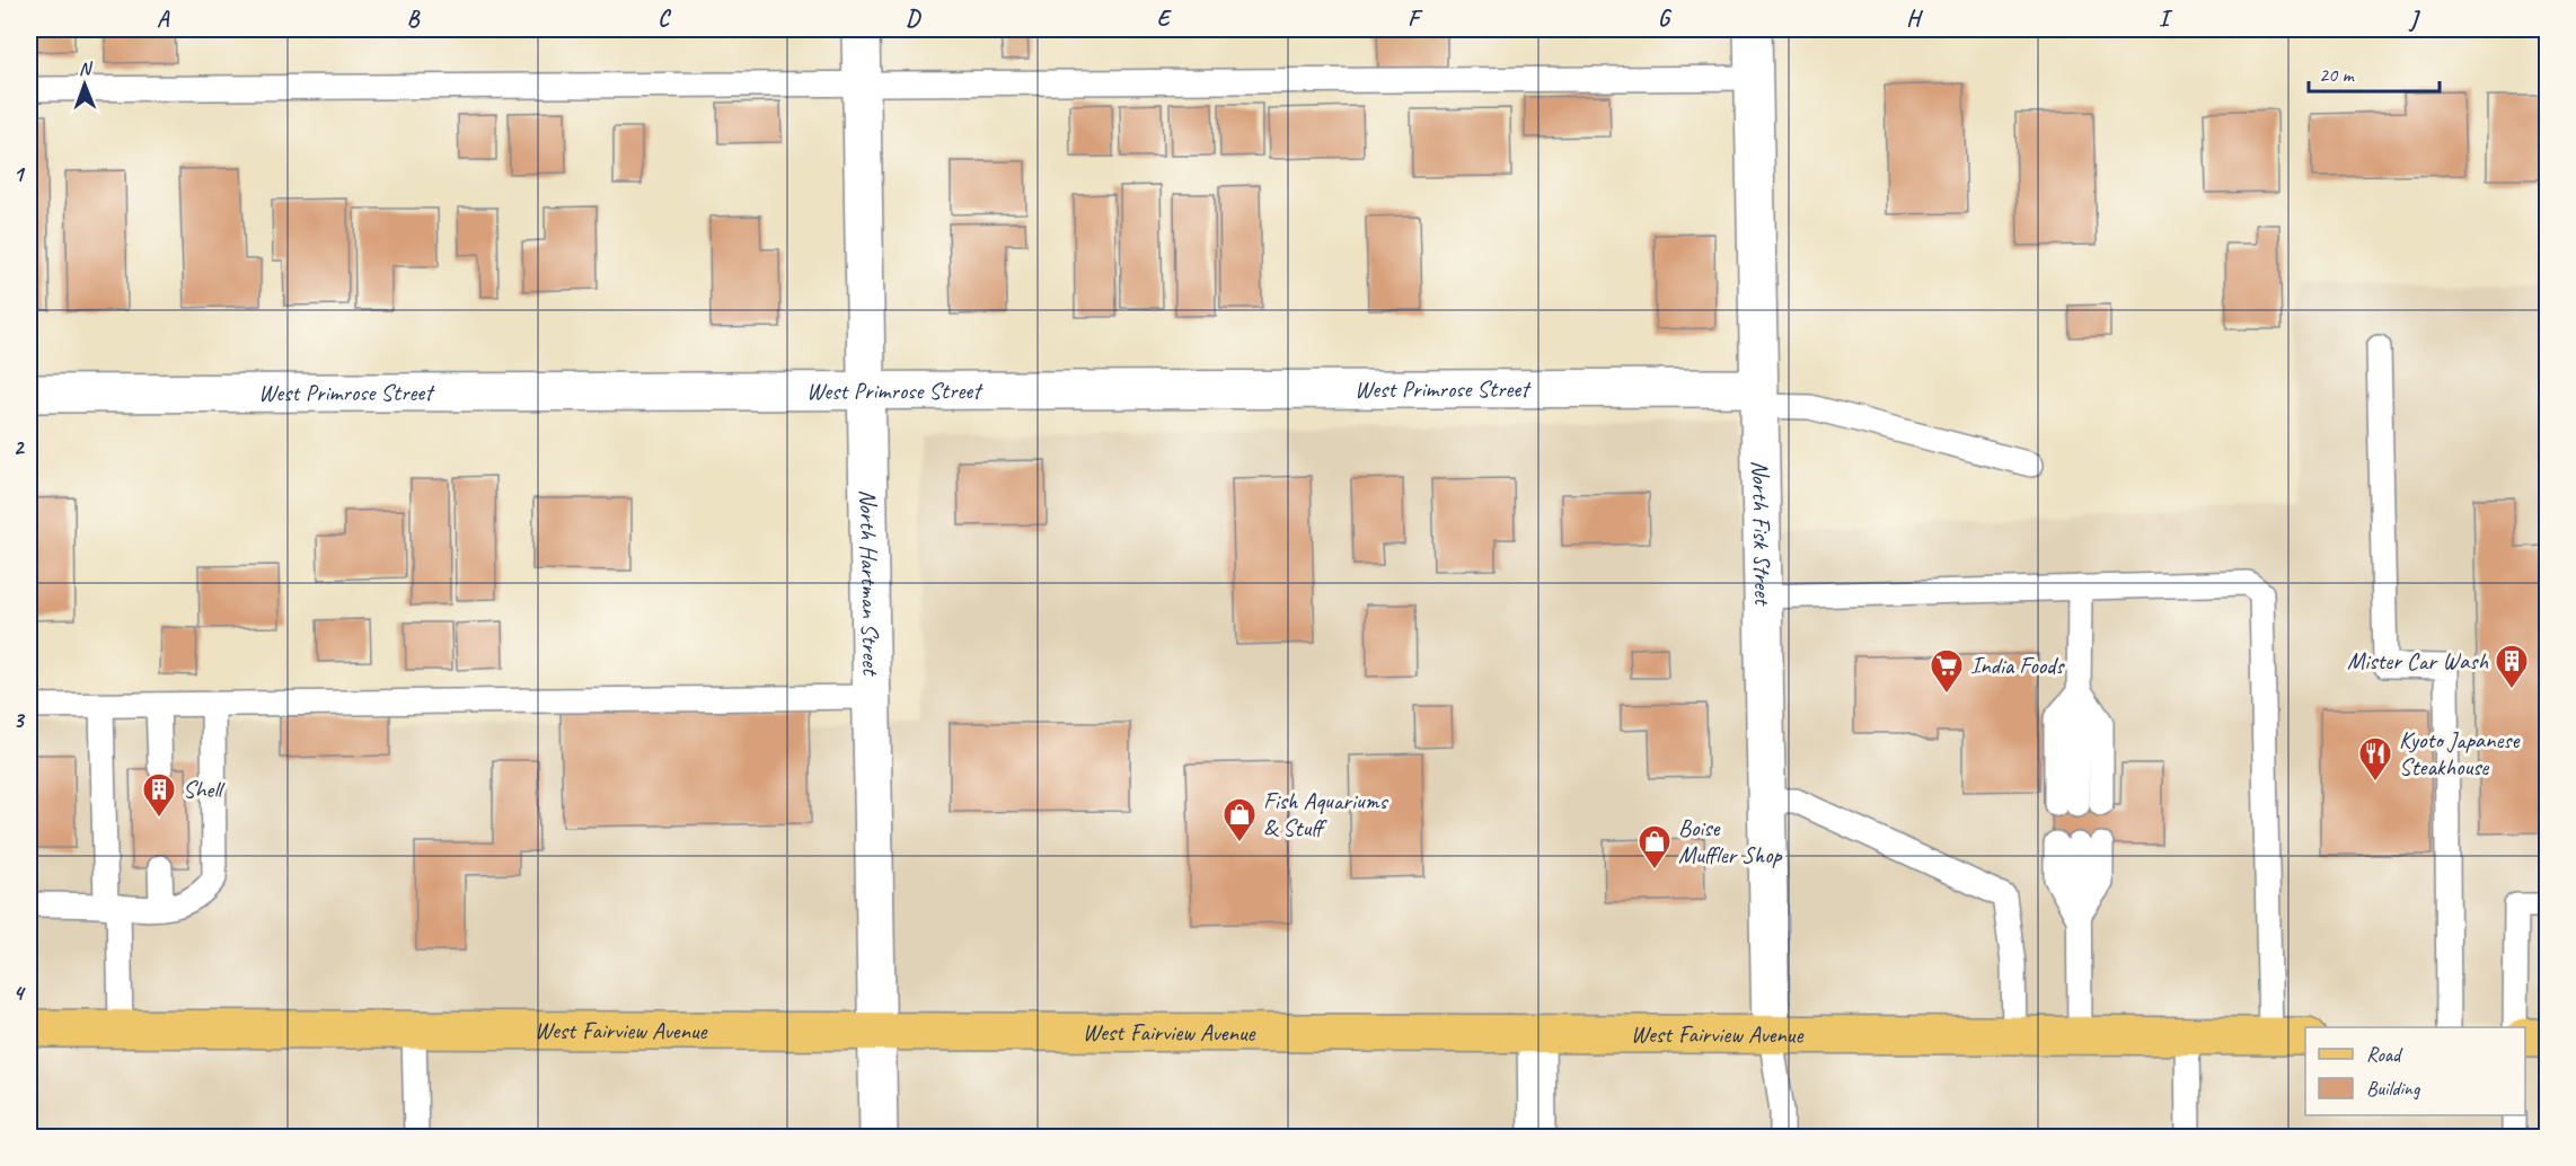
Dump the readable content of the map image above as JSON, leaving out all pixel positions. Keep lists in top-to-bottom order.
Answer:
{
  "streets": {
    "main road": ["West Fairview Avenue"],
    "street": ["West Primrose Street", "North Fisk Street", "North Hartman Street"]
  },
  "crossings": [
    ["West Primrose Street", "North Fisk Street"],
    ["West Primrose Street", "North Hartman Street"],
    ["North Fisk Street", "West Fairview Avenue"],
    ["North Hartman Street", "West Fairview Avenue"]
  ],
  "places": {
    "building": ["Mister Car Wash", "Shell"],
    "supermarket": ["India Foods"],
    "restaurant": ["Kyoto Japanese Steakhouse"],
    "shop": ["Fish Aquariums & Stuff", "Boise Muffler Shop"]
  },
  "legend": ["Road", "Building"],
  "scale_bar": "20 m",
  "north": "top",
  "grid": {
    "columns": [
      "A",
      "B",
      "C",
      "D",
      "E",
      "F",
      "G",
      "H",
      "I",
      "J"
    ],
    "rows": [
      "1",
      "2",
      "3",
      "4"
    ]
  }
}
